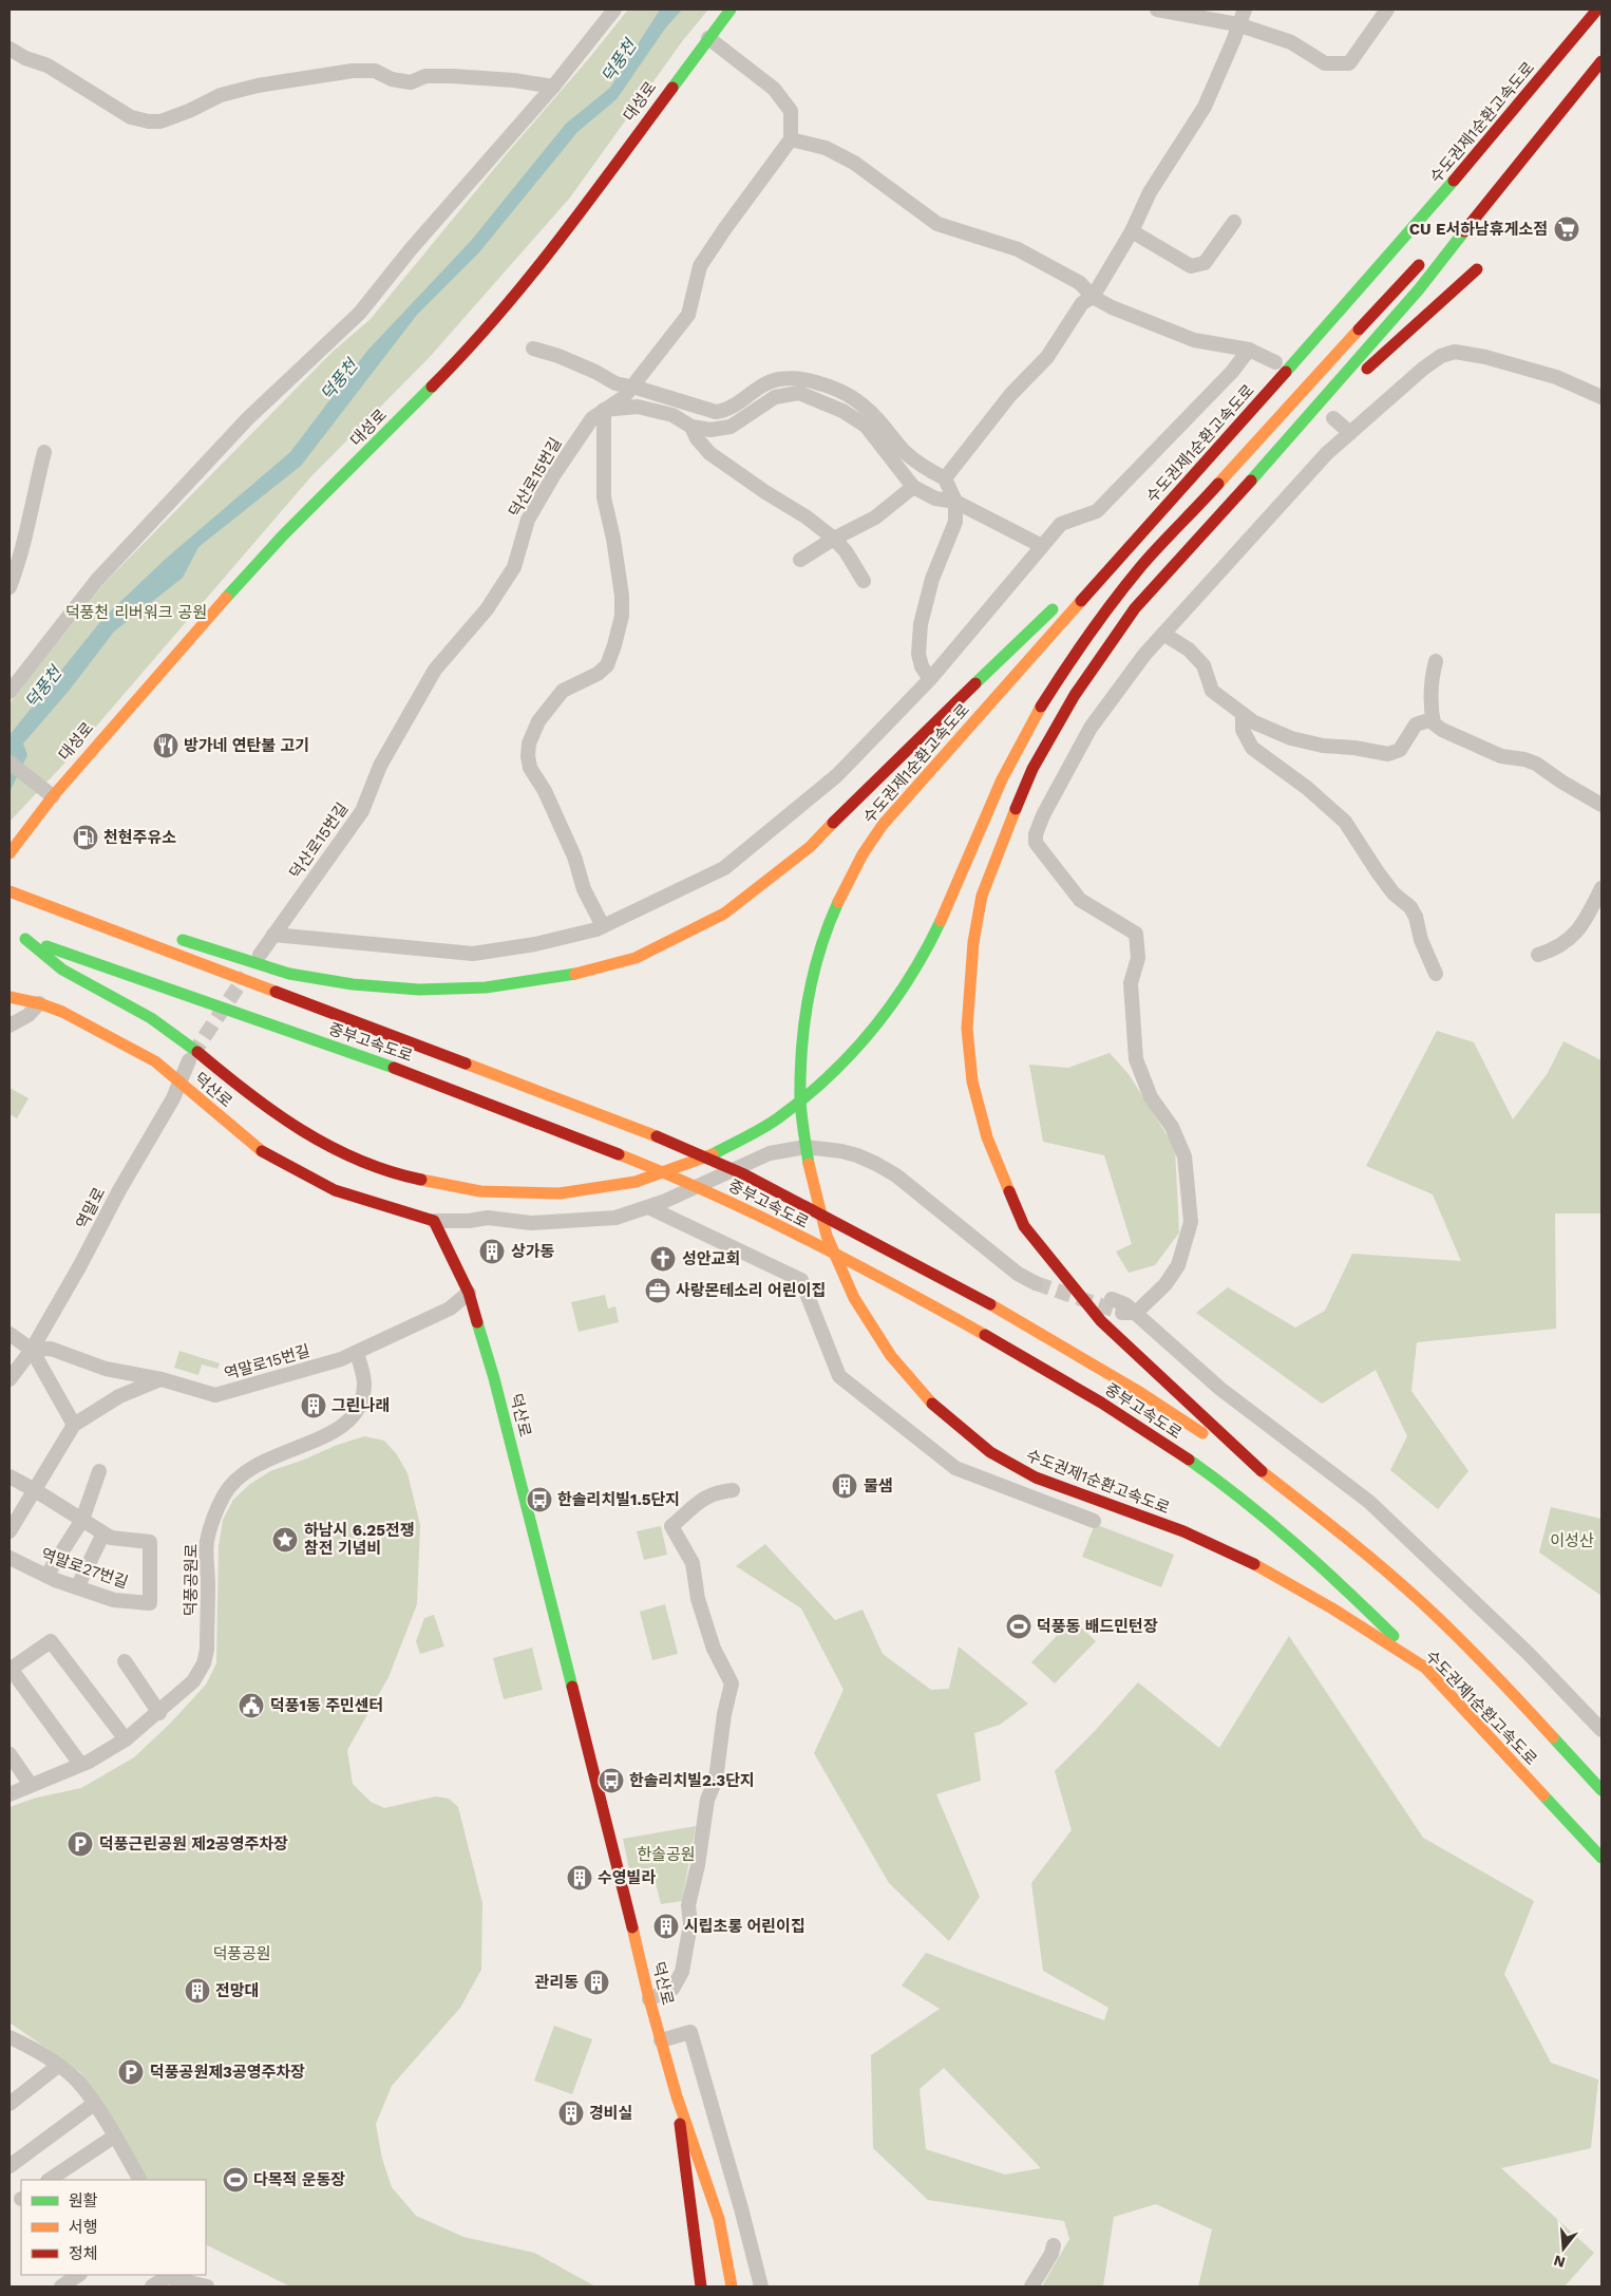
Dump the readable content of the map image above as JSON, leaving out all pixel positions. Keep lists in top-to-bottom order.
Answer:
{
  "streets": {
    "main road": [
      "대성로",
      "수도권제1순환고속도로",
      "중부고속도로",
      "덕산로"
    ],
    "street": [
      "덕산로15번길",
      "역말로",
      "역말로15번길",
      "역말로27번길",
      "덕풍공원로"
    ]
  },
  "crossings": [
    ["수도권제1순환고속도로", "중부고속도로"],
    ["덕산로", "역말로"],
    ["덕산로", "역말로15번길"],
    ["역말로", "역말로15번길"],
    ["역말로15번길", "덕풍공원로"]
  ],
  "water": ["덕풍천"],
  "parks": [
    "덕풍천 리버워크 공원",
    "이성산",
    "한솔공원",
    "덕풍공원"
  ],
  "places": {
    "supermarket": ["CU E서하남휴게소점"],
    "restaurant": ["방가네 연탄불 고기"],
    "fuel station": ["천현주유소"],
    "building": [
      "상가동",
      "그린나래",
      "물샘",
      "수영빌라",
      "시립초롱 어린이집",
      "관리동",
      "전망대",
      "경비실"
    ],
    "church": ["성안교회"],
    "office": ["사랑몬테소리 어린이집"],
    "bus stop": ["한솔리치빌1.5단지", "한솔리치빌2.3단지"],
    "place": ["하남시 6.25전쟁 참전 기념비"],
    "sports": ["덕풍동 배드민턴장", "다목적 운동장"],
    "public building": ["덕풍1동 주민센터"],
    "parking": ["덕풍근린공원 제2공영주차장", "덕풍공원제3공영주차장"]
  },
  "legend": ["원활", "서행", "정체"],
  "north": "bottom"
}
